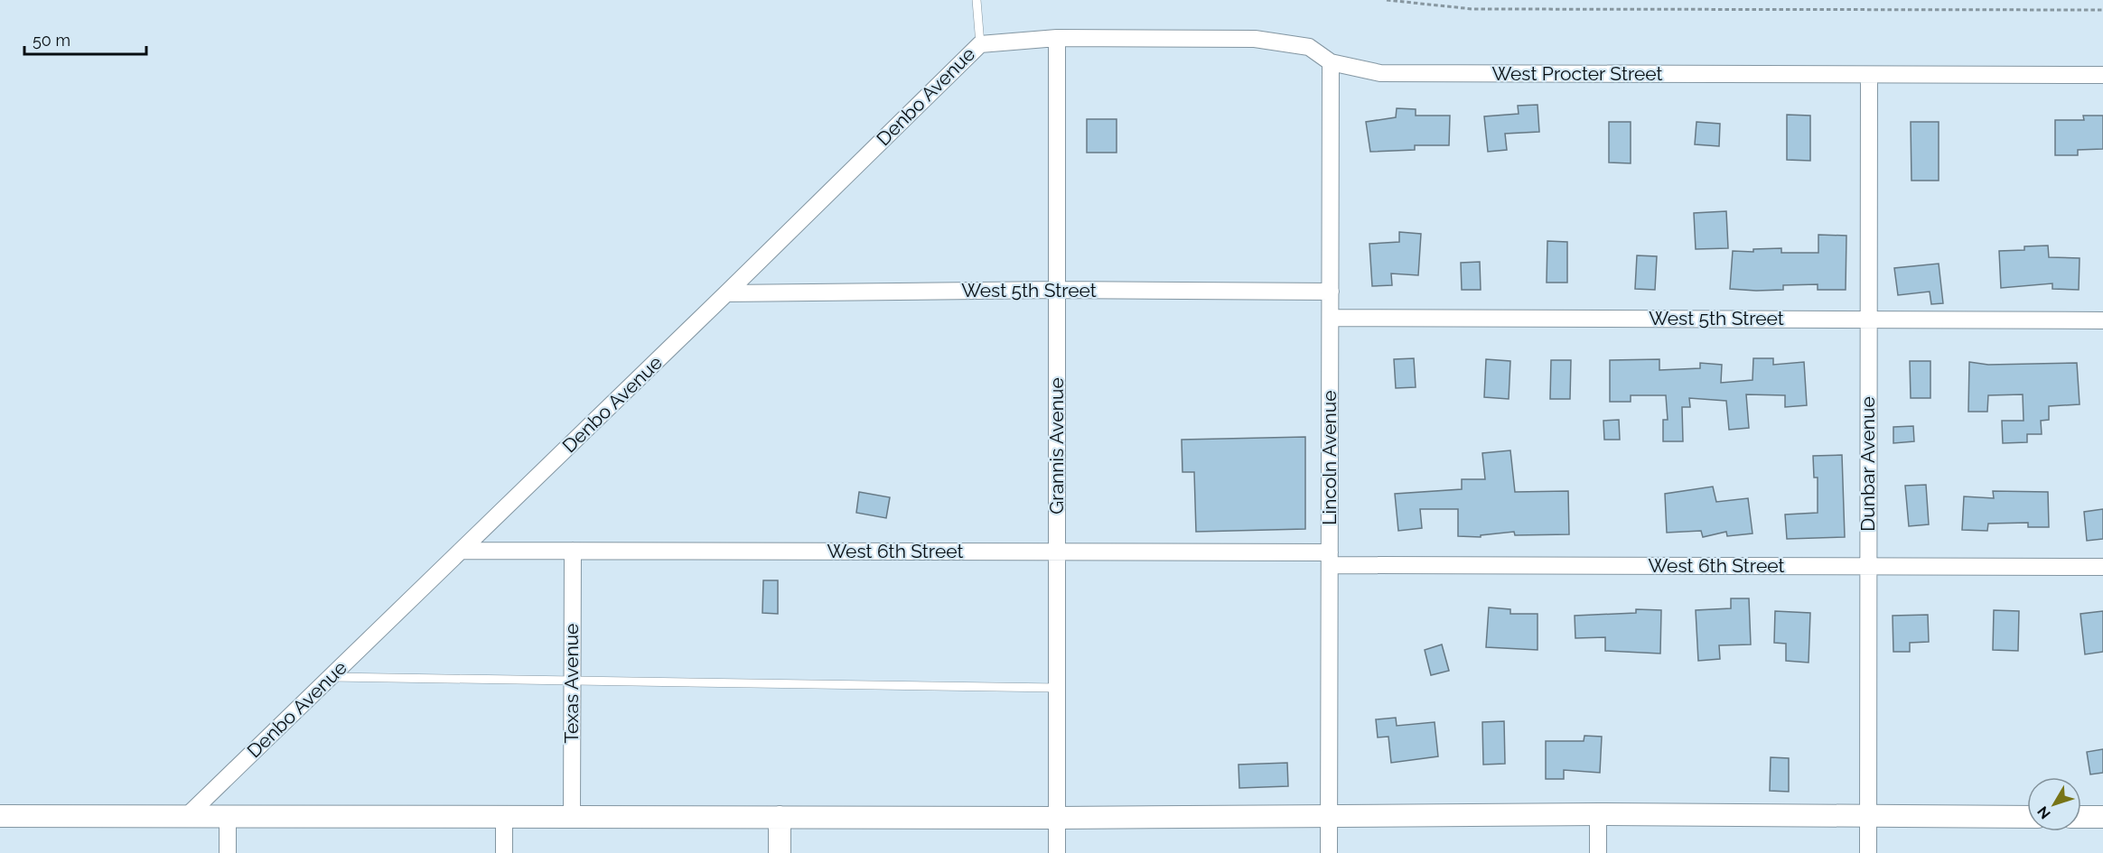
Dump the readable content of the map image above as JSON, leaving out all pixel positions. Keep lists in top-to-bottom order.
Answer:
{
  "streets": {
    "street": [
      "West Procter Street",
      "Denbo Avenue",
      "West 5th Street",
      "Grannis Avenue",
      "Lincoln Avenue",
      "Dunbar Avenue",
      "West 6th Street",
      "Texas Avenue"
    ]
  },
  "crossings": [
    ["West Procter Street", "Denbo Avenue"],
    ["West Procter Street", "Grannis Avenue"],
    ["West Procter Street", "Lincoln Avenue"],
    ["West Procter Street", "Dunbar Avenue"],
    ["Denbo Avenue", "West 5th Street"],
    ["Denbo Avenue", "Grannis Avenue"],
    ["Denbo Avenue", "West 6th Street"],
    ["West 5th Street", "Grannis Avenue"],
    ["West 5th Street", "Lincoln Avenue"],
    ["West 5th Street", "Dunbar Avenue"],
    ["Grannis Avenue", "West 6th Street"],
    ["Lincoln Avenue", "West 6th Street"],
    ["Dunbar Avenue", "West 6th Street"],
    ["West 6th Street", "Texas Avenue"]
  ],
  "scale_bar": "50 m",
  "north": "bottom left"
}
